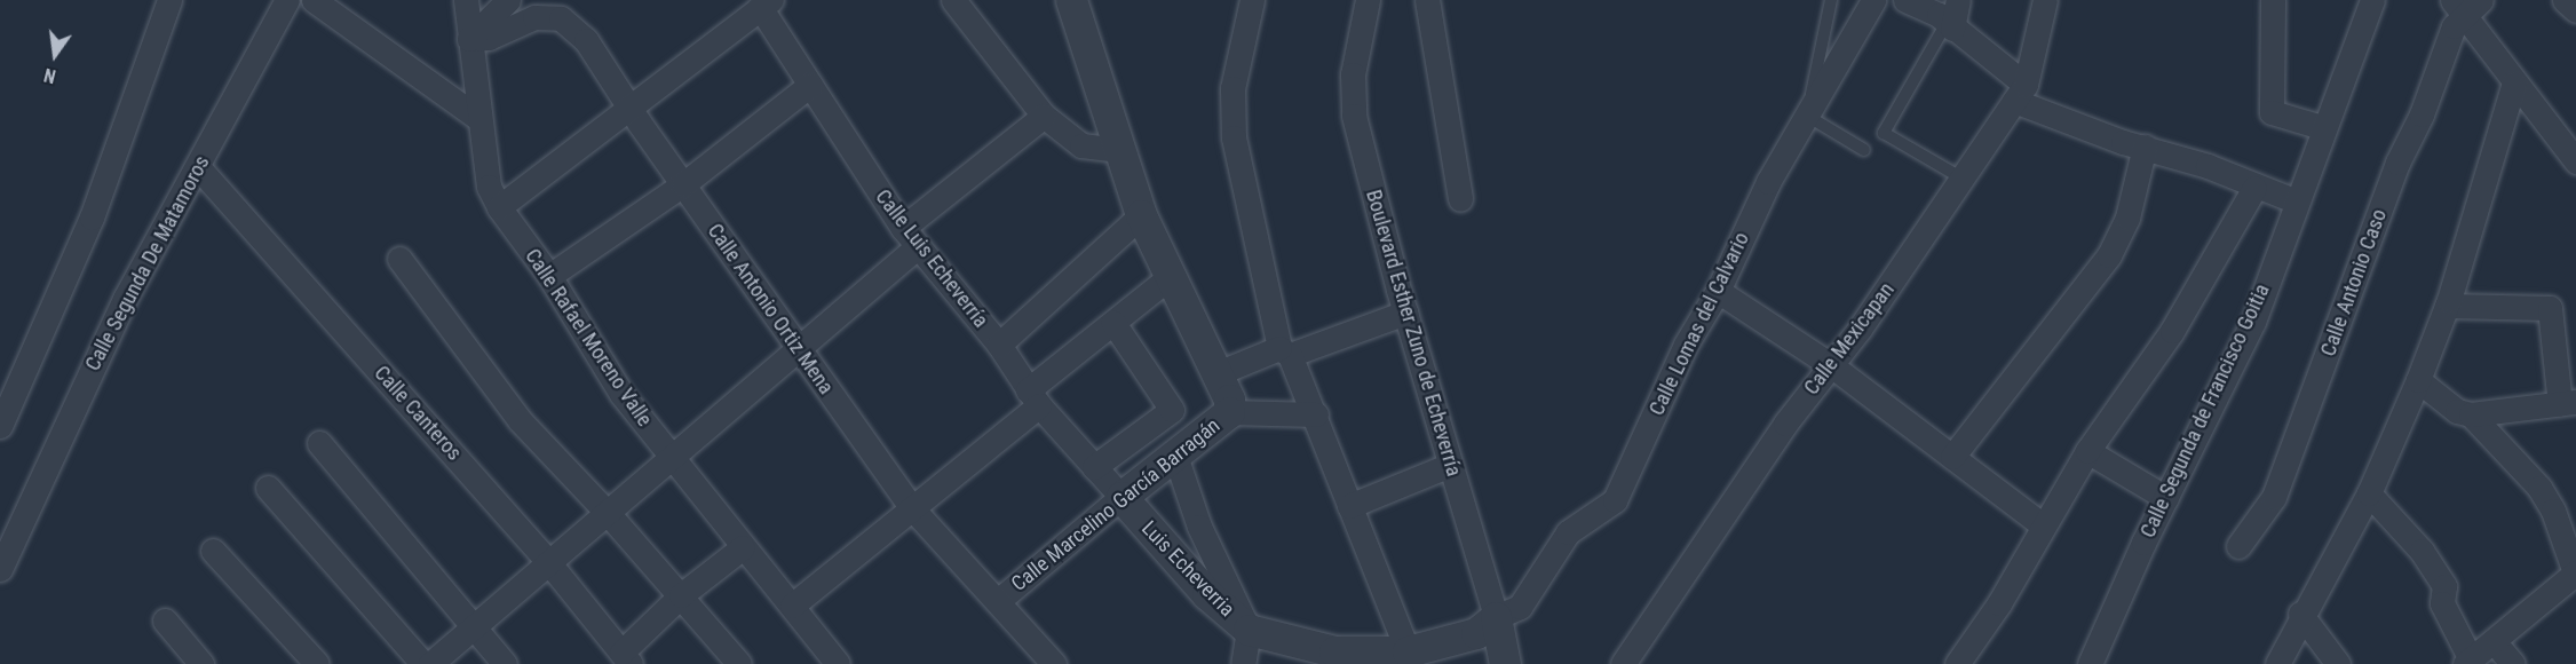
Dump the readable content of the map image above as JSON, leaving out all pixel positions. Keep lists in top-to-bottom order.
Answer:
{
  "streets": {
    "street": [
      "Calle Luis Echeverría",
      "Calle Segunda De Matamoros",
      "Calle Antonio Caso",
      "Calle Antonio Ortiz Mena",
      "Calle Lomas del Calvario",
      "Boulevard Esther Zuno de Echeverría",
      "Calle Rafael Moreno Valle",
      "Calle Mexicapan",
      "Calle Segunda de Francisco Goitia",
      "Calle Canteros",
      "Calle Marcelino García Barragán",
      "Luis Echeverria"
    ]
  },
  "crossings": [
    ["Calle Luis Echeverría", "Calle Marcelino García Barragán"],
    ["Calle Luis Echeverría", "Luis Echeverria"],
    ["Calle Segunda De Matamoros", "Calle Canteros"],
    ["Calle Antonio Ortiz Mena", "Calle Rafael Moreno Valle"],
    ["Calle Antonio Ortiz Mena", "Calle Marcelino García Barragán"],
    ["Calle Lomas del Calvario", "Boulevard Esther Zuno de Echeverría"],
    ["Calle Lomas del Calvario", "Luis Echeverria"],
    ["Boulevard Esther Zuno de Echeverría", "Luis Echeverria"],
    ["Calle Marcelino García Barragán", "Luis Echeverria"]
  ],
  "north": "bottom"
}
